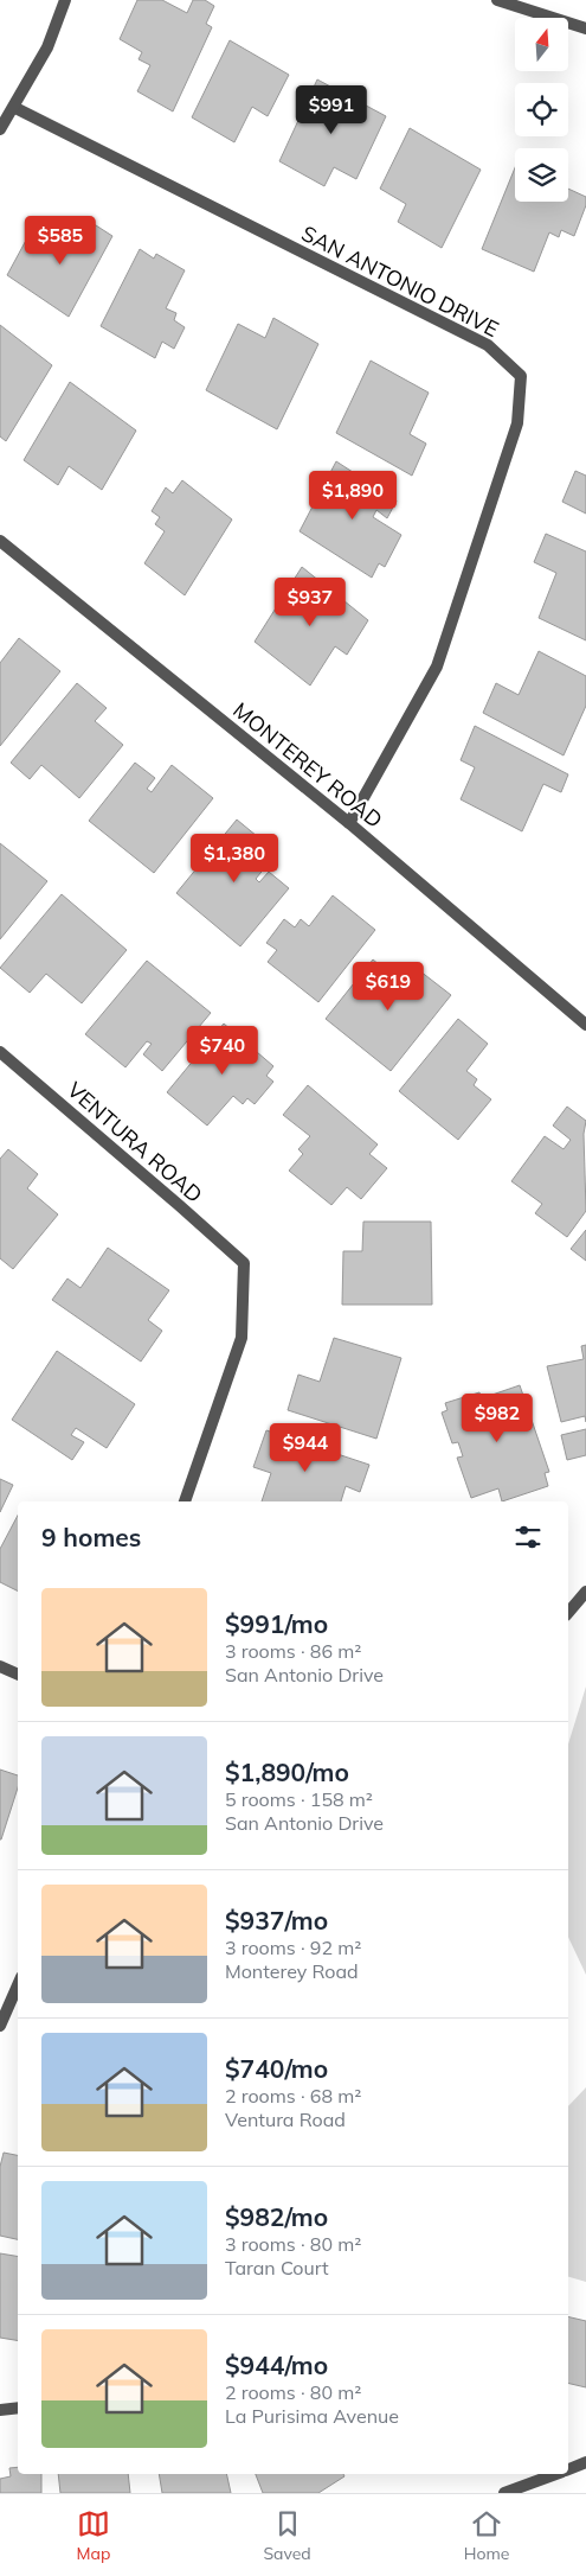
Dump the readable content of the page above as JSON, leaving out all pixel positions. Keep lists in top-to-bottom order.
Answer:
{
  "streets": {
    "street": ["SAN ANTONIO DRIVE", "MONTEREY ROAD", "VENTURA ROAD"]
  },
  "crossings": [
    ["SAN ANTONIO DRIVE", "MONTEREY ROAD"]
  ],
  "north": "top",
  "page": {
    "price": [
      "$991",
      "$585",
      "$1,890",
      "$937",
      "$1,380",
      "$619",
      "$740",
      "$982",
      "$944"
    ],
    "heading": "9 homes",
    "list": [
      {
        "name": "$991/mo",
        "note": "3 rooms · 86 m² · San Antonio Drive"
      },
      {
        "name": "$1,890/mo",
        "note": "5 rooms · 158 m² · San Antonio Drive"
      },
      {
        "name": "$937/mo",
        "note": "3 rooms · 92 m² · Monterey Road"
      },
      {
        "name": "$740/mo",
        "note": "2 rooms · 68 m² · Ventura Road"
      },
      {
        "name": "$982/mo",
        "note": "3 rooms · 80 m² · Taran Court"
      },
      {
        "name": "$944/mo",
        "note": "2 rooms · 80 m² · La Purisima Avenue"
      }
    ],
    "tabs": ["Map", "Saved", "Home"]
  }
}
